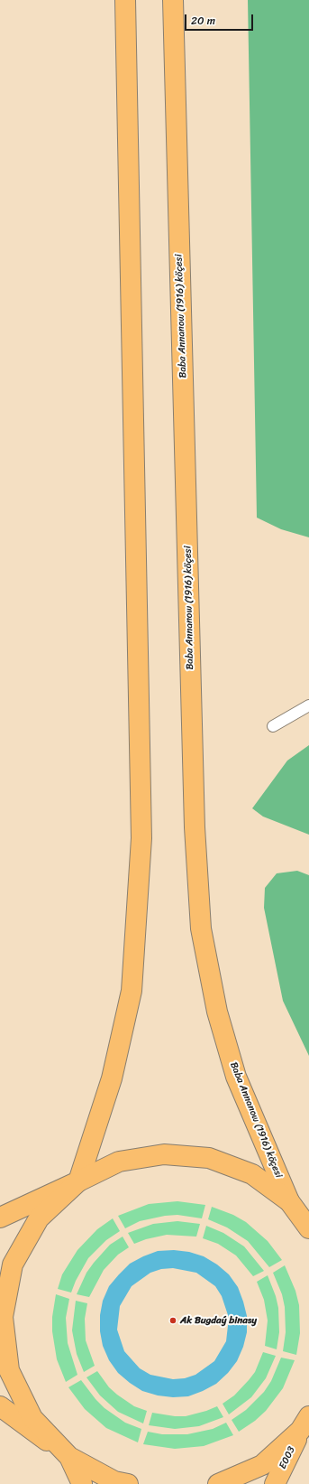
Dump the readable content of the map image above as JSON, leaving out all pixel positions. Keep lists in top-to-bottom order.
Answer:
{
  "streets": {
    "main road": ["Baba Annanow (1916) köçesi", "E003"]
  },
  "places": ["Ak Bugdaý binasy"],
  "scale_bar": "20 m"
}
